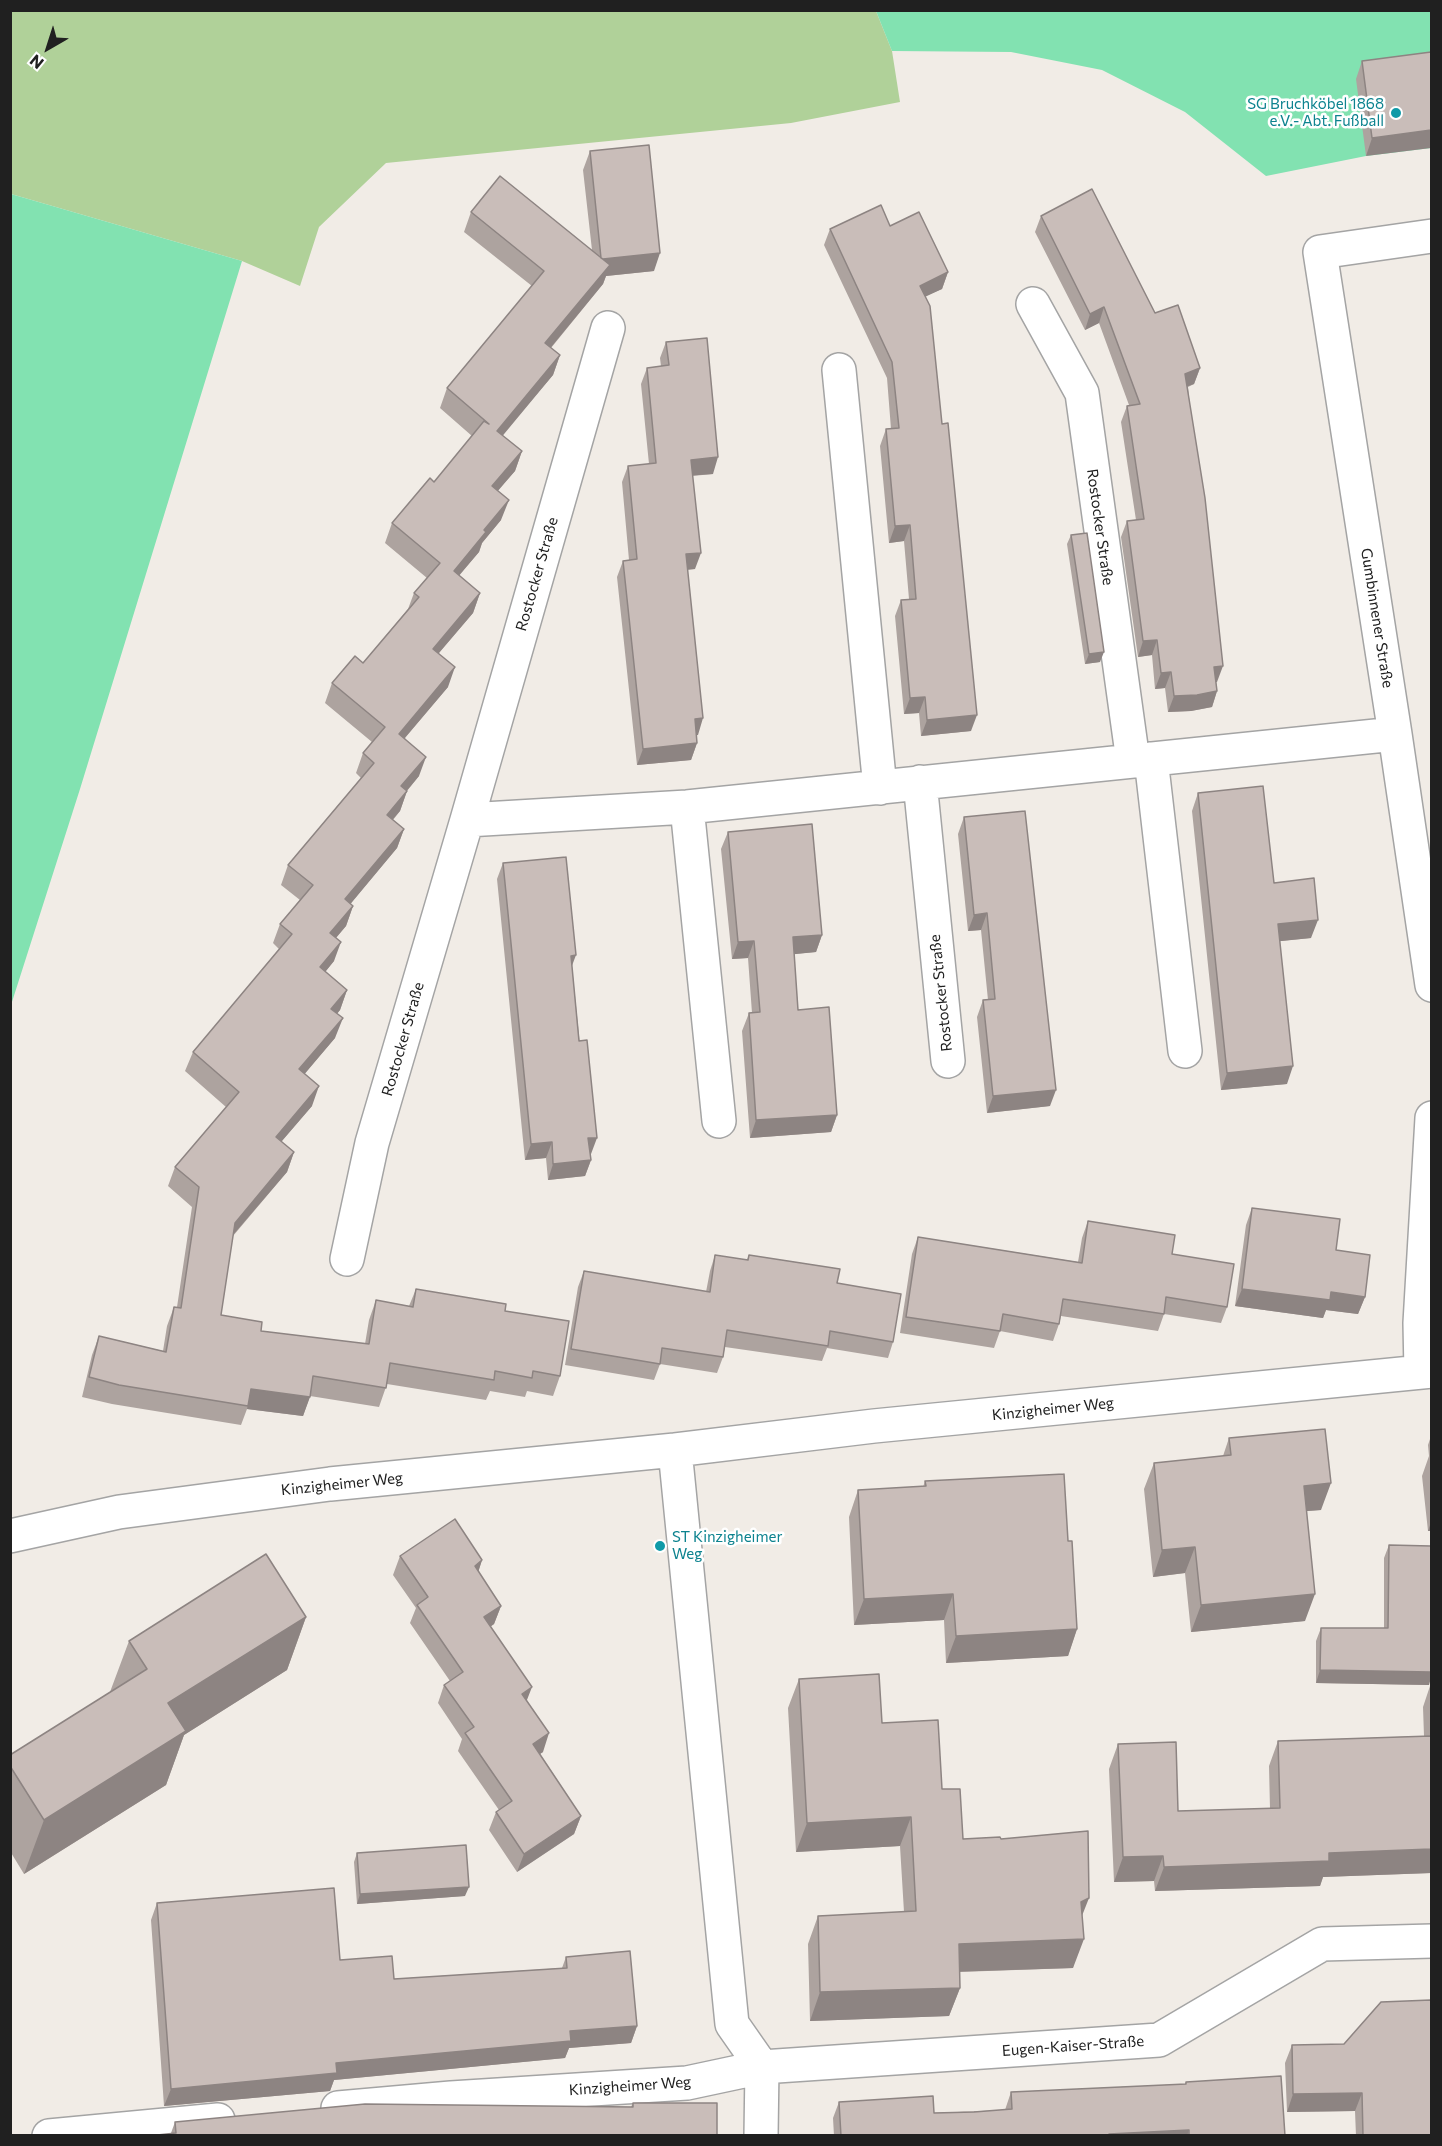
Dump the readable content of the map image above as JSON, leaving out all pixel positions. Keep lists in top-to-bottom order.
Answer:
{
  "streets": {
    "street": [
      "Rostocker Straße",
      "Gumbinnener Straße",
      "Kinzigheimer Weg",
      "Eugen-Kaiser-Straße"
    ]
  },
  "crossings": [
    ["Kinzigheimer Weg", "Eugen-Kaiser-Straße"]
  ],
  "places": ["SG Bruchköbel 1868 e.V.- Abt. Fußball", "ST Kinzigheimer Weg"],
  "north": "bottom left"
}
